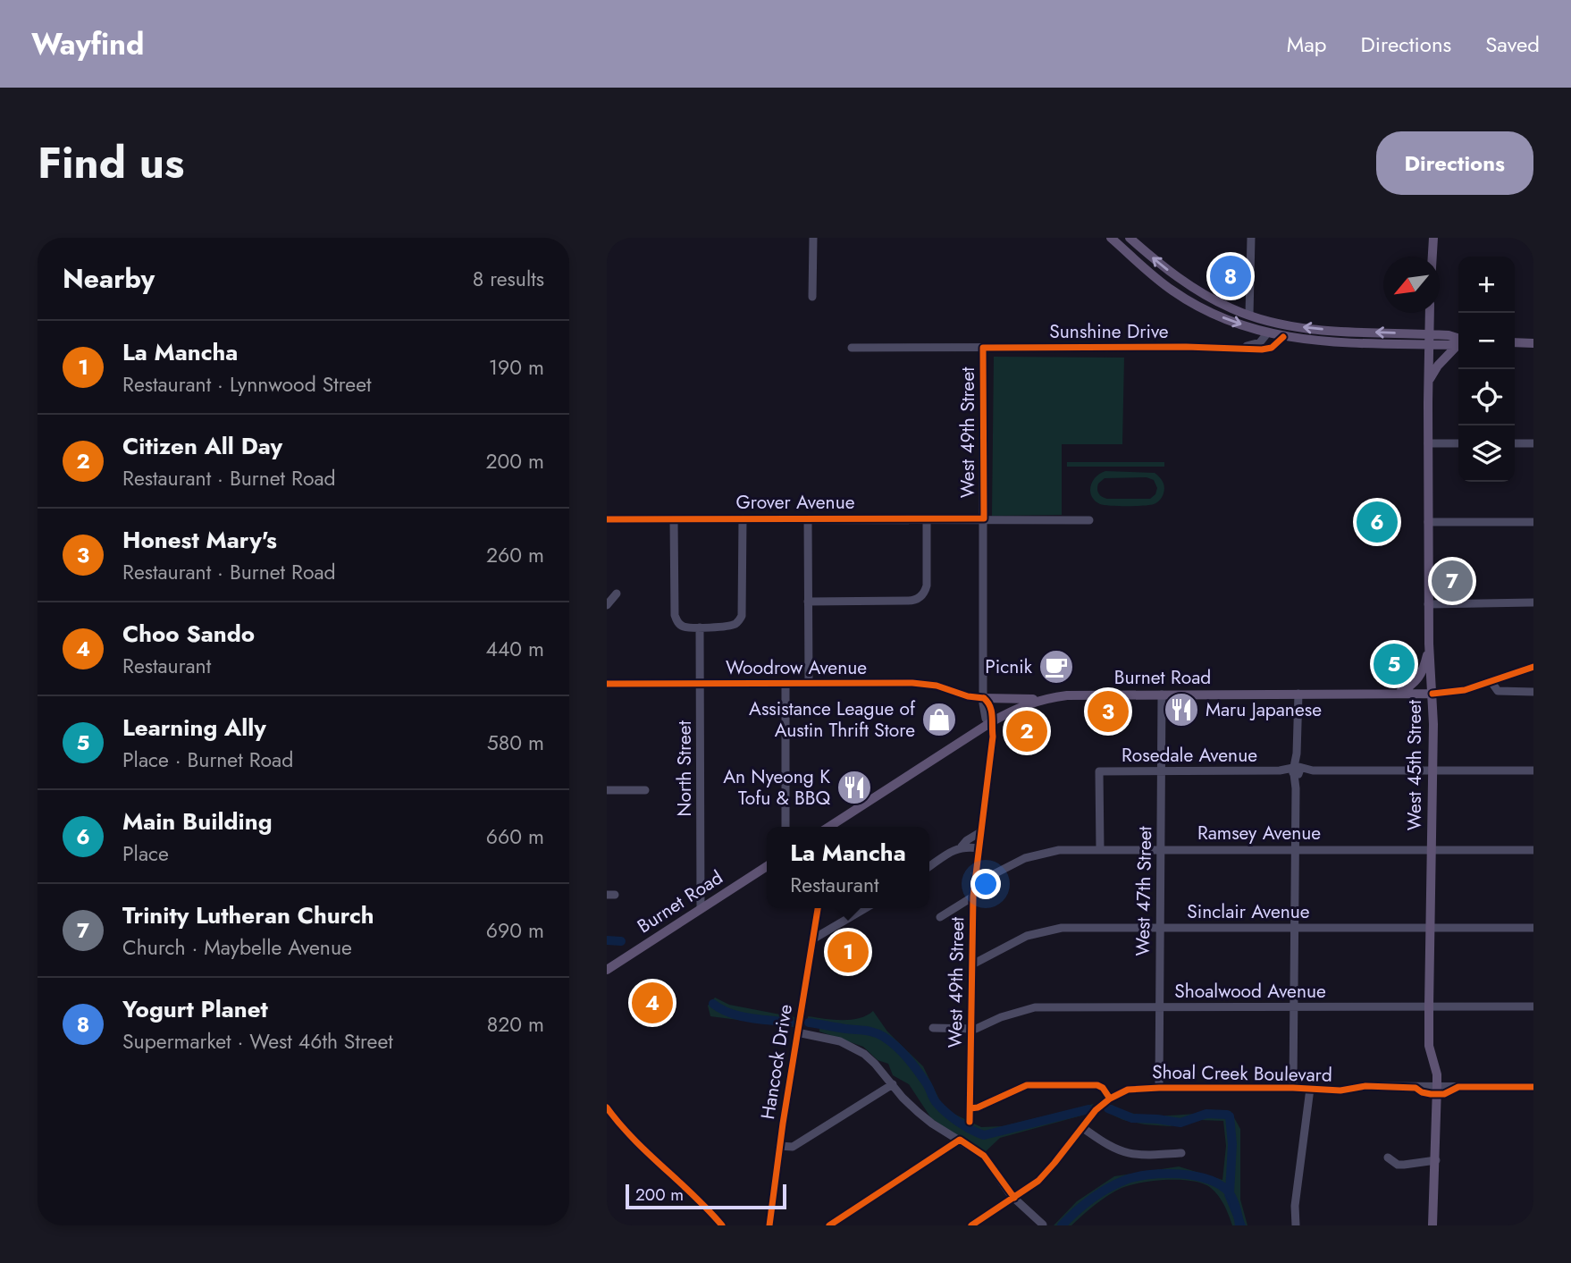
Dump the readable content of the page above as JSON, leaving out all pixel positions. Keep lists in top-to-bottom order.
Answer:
{
  "streets": {
    "main road": ["Burnet Road", "West 45th Street"],
    "street": [
      "Sunshine Drive",
      "West 49th Street",
      "Grover Avenue",
      "Woodrow Avenue",
      "Rosedale Avenue",
      "North Street",
      "Ramsey Avenue",
      "West 47th Street",
      "Sinclair Avenue",
      "Shoalwood Avenue",
      "Hancock Drive",
      "Shoal Creek Boulevard"
    ]
  },
  "crossings": [
    ["Sunshine Drive", "West 49th Street"],
    ["West 49th Street", "Grover Avenue"],
    ["West 49th Street", "Woodrow Avenue"],
    ["West 49th Street", "Burnet Road"],
    ["West 49th Street", "Ramsey Avenue"],
    ["West 49th Street", "Sinclair Avenue"],
    ["West 49th Street", "Shoalwood Avenue"],
    ["Woodrow Avenue", "North Street"],
    ["Burnet Road", "West 45th Street"],
    ["Burnet Road", "North Street"],
    ["Burnet Road", "West 47th Street"],
    ["Rosedale Avenue", "West 45th Street"],
    ["Rosedale Avenue", "Ramsey Avenue"],
    ["Rosedale Avenue", "West 47th Street"],
    ["West 45th Street", "Ramsey Avenue"],
    ["West 45th Street", "Sinclair Avenue"],
    ["West 45th Street", "Shoalwood Avenue"],
    ["West 45th Street", "Shoal Creek Boulevard"],
    ["Ramsey Avenue", "West 47th Street"],
    ["West 47th Street", "Sinclair Avenue"],
    ["West 47th Street", "Shoalwood Avenue"],
    ["West 47th Street", "Shoal Creek Boulevard"]
  ],
  "places": {
    "cafe": ["Picnik"],
    "restaurant": ["Maru Japanese", "An Nyeong K Tofu & BBQ"],
    "shop": ["Assistance League of Austin Thrift Store"]
  },
  "scale_bar": "200 m",
  "north": "bottom left",
  "page": {
    "header": "Wayfind",
    "nav": ["Map", "Directions", "Saved"],
    "title": "Find us",
    "buttons": "Directions",
    "heading": ["Nearby", "8 results"],
    "pins": [
      "8",
      "6",
      "7",
      "5",
      "3",
      "2",
      "1",
      "4"
    ],
    "map_buttons": ["+", "−"],
    "list": [
      {
        "mark": "1",
        "name": "La Mancha",
        "note": "Restaurant · Lynnwood Street",
        "value": "190 m"
      },
      {
        "mark": "2",
        "name": "Citizen All Day",
        "note": "Restaurant · Burnet Road",
        "value": "200 m"
      },
      {
        "mark": "3",
        "name": "Honest Mary's",
        "note": "Restaurant · Burnet Road",
        "value": "260 m"
      },
      {
        "mark": "4",
        "name": "Choo Sando",
        "note": "Restaurant",
        "value": "440 m"
      },
      {
        "mark": "5",
        "name": "Learning Ally",
        "note": "Place · Burnet Road",
        "value": "580 m"
      },
      {
        "mark": "6",
        "name": "Main Building",
        "note": "Place",
        "value": "660 m"
      },
      {
        "mark": "7",
        "name": "Trinity Lutheran Church",
        "note": "Church · Maybelle Avenue",
        "value": "690 m"
      },
      {
        "mark": "8",
        "name": "Yogurt Planet",
        "note": "Supermarket · West 46th Street",
        "value": "820 m"
      }
    ],
    "popup": ["La Mancha", "Restaurant"],
    "scale": "200 m"
  }
}
